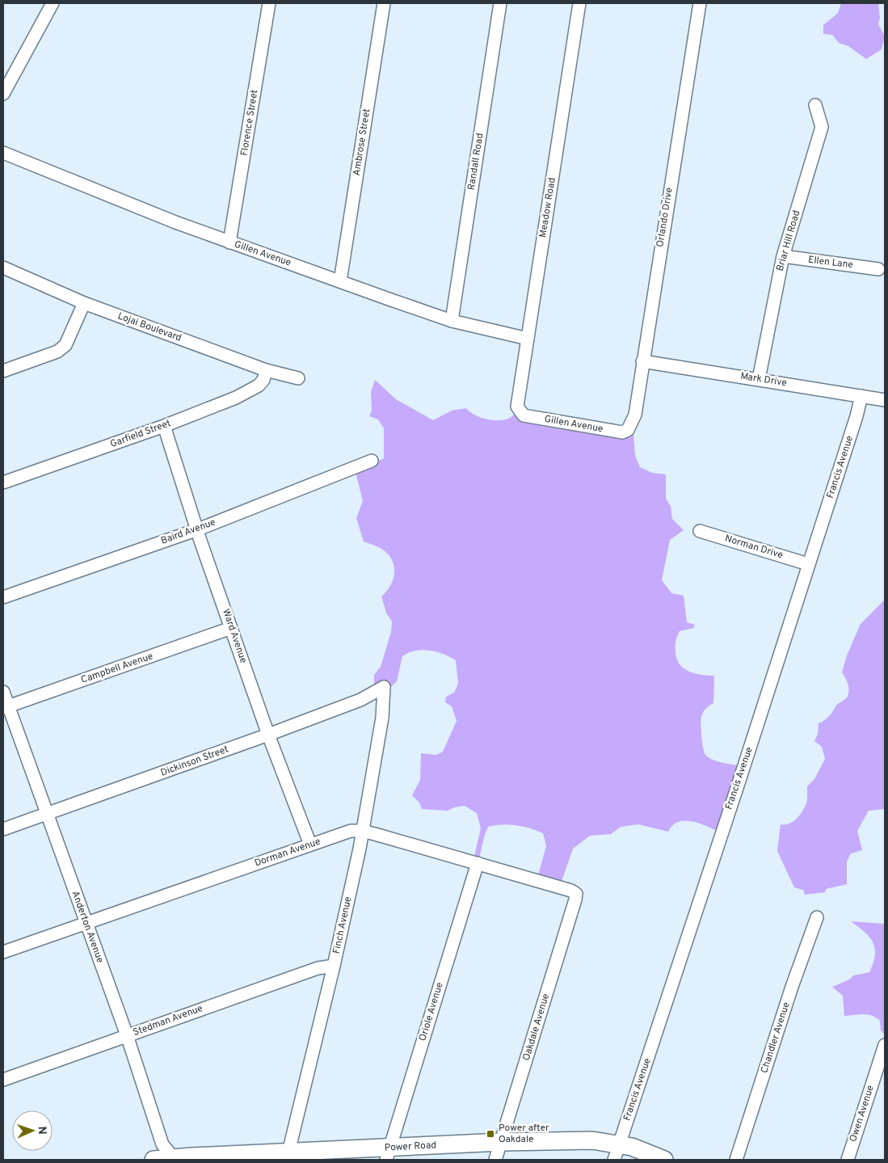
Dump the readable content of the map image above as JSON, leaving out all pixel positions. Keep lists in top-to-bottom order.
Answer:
{
  "streets": {
    "main road": ["Power Road"],
    "street": [
      "Florence Street",
      "Ambrose Street",
      "Randall Road",
      "Meadow Road",
      "Orlando Drive",
      "Briar Hill Road",
      "Gillen Avenue",
      "Ellen Lane",
      "Lojai Boulevard",
      "Mark Drive",
      "Garfield Street",
      "Francis Avenue",
      "Baird Avenue",
      "Norman Drive",
      "Ward Avenue",
      "Campbell Avenue",
      "Dickinson Street",
      "Dorman Avenue",
      "Finch Avenue",
      "Anderton Avenue",
      "Oriole Avenue",
      "Stedman Avenue",
      "Oakdale Avenue",
      "Chandler Avenue",
      "Owen Avenue"
    ]
  },
  "crossings": [
    ["Florence Street", "Gillen Avenue"],
    ["Ambrose Street", "Gillen Avenue"],
    ["Randall Road", "Gillen Avenue"],
    ["Meadow Road", "Gillen Avenue"],
    ["Orlando Drive", "Gillen Avenue"],
    ["Orlando Drive", "Mark Drive"],
    ["Briar Hill Road", "Ellen Lane"],
    ["Briar Hill Road", "Mark Drive"],
    ["Lojai Boulevard", "Garfield Street"],
    ["Mark Drive", "Francis Avenue"],
    ["Garfield Street", "Ward Avenue"],
    ["Francis Avenue", "Norman Drive"],
    ["Francis Avenue", "Power Road"],
    ["Baird Avenue", "Ward Avenue"],
    ["Ward Avenue", "Campbell Avenue"],
    ["Ward Avenue", "Dickinson Street"],
    ["Ward Avenue", "Dorman Avenue"],
    ["Campbell Avenue", "Anderton Avenue"],
    ["Dickinson Street", "Finch Avenue"],
    ["Dickinson Street", "Anderton Avenue"],
    ["Dorman Avenue", "Finch Avenue"],
    ["Dorman Avenue", "Anderton Avenue"],
    ["Dorman Avenue", "Oriole Avenue"],
    ["Dorman Avenue", "Oakdale Avenue"],
    ["Finch Avenue", "Stedman Avenue"],
    ["Finch Avenue", "Power Road"],
    ["Anderton Avenue", "Stedman Avenue"],
    ["Anderton Avenue", "Power Road"],
    ["Oriole Avenue", "Power Road"],
    ["Oakdale Avenue", "Power Road"]
  ],
  "places": {
    "transit": ["Power after Oakdale"]
  },
  "north": "right"
}
